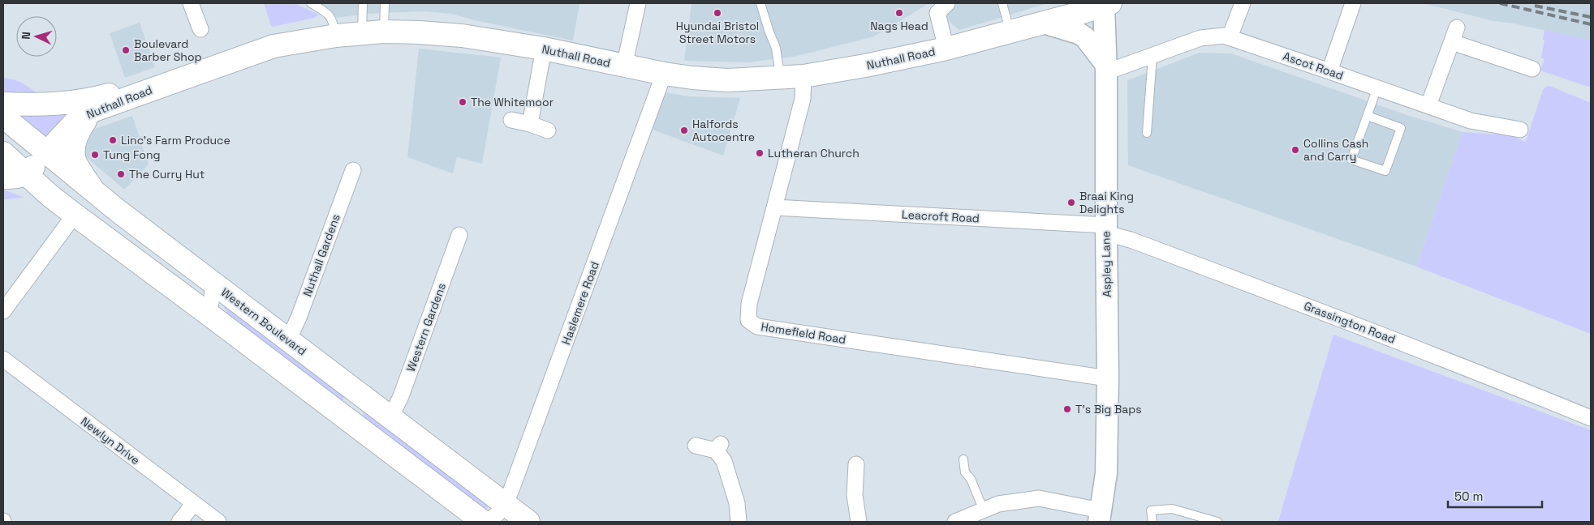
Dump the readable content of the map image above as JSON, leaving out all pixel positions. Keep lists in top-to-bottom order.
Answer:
{
  "streets": {
    "main road": ["Nuthall Road", "Aspley Lane", "Western Boulevard"],
    "street": [
      "Ascot Road",
      "Leacroft Road",
      "Nuthall Gardens",
      "Haslemere Road",
      "Grassington Road",
      "Western Gardens",
      "Homefield Road",
      "Newlyn Drive"
    ]
  },
  "crossings": [
    ["Nuthall Road", "Aspley Lane"],
    ["Nuthall Road", "Haslemere Road"],
    ["Nuthall Road", "Western Boulevard"],
    ["Nuthall Road", "Homefield Road"],
    ["Ascot Road", "Aspley Lane"],
    ["Leacroft Road", "Aspley Lane"],
    ["Leacroft Road", "Grassington Road"],
    ["Leacroft Road", "Homefield Road"],
    ["Nuthall Gardens", "Western Boulevard"],
    ["Aspley Lane", "Grassington Road"],
    ["Aspley Lane", "Homefield Road"],
    ["Haslemere Road", "Western Boulevard"],
    ["Western Boulevard", "Western Gardens"]
  ],
  "places": [
    "Hyundai Bristol Street Motors",
    "Nags Head",
    "Boulevard Barber Shop",
    "The Whitemoor",
    "Halfords Autocentre",
    "Linc's Farm Produce",
    "Collins Cash and Carry",
    "Lutheran Church",
    "Tung Fong",
    "The Curry Hut",
    "Braai King Delights",
    "T's Big Baps"
  ],
  "scale_bar": "50 m",
  "north": "left"
}
